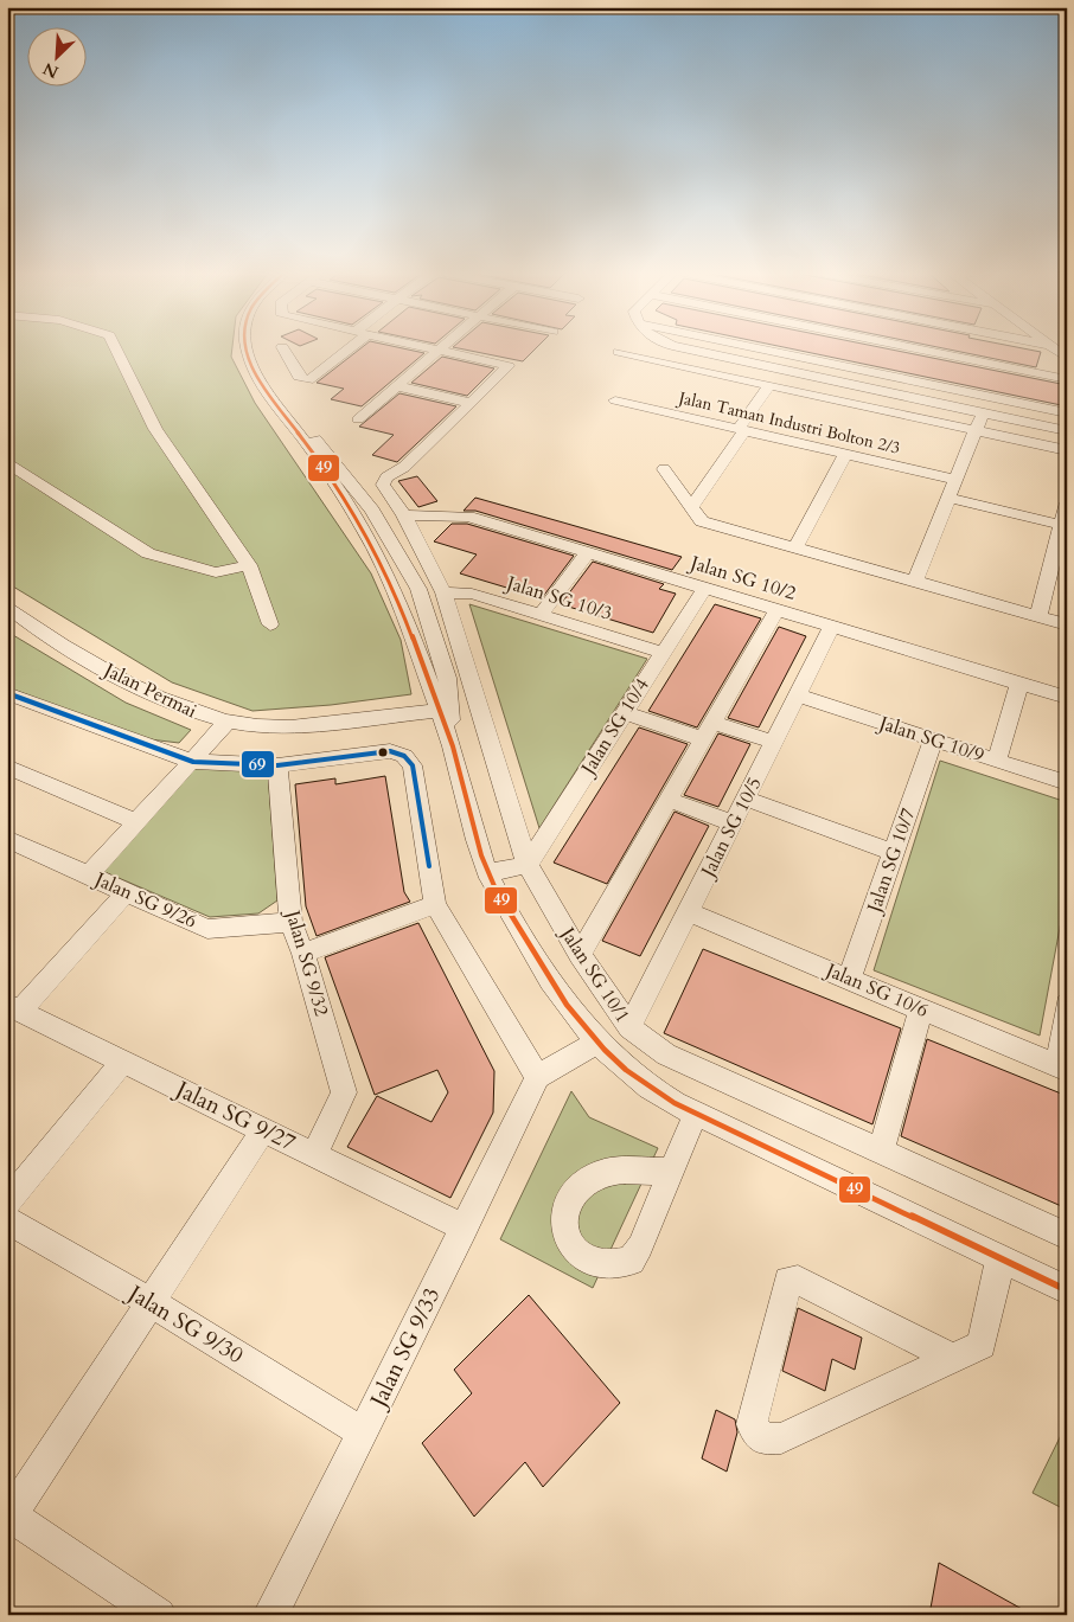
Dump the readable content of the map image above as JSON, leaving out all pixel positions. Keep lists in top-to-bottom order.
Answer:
{
  "streets": {
    "street": [
      "Jalan Taman Industri Bolton 2/3",
      "Jalan SG 10/2",
      "Jalan SG 10/3",
      "Jalan Permai",
      "Jalan SG 10/4",
      "Jalan SG 10/9",
      "Jalan SG 10/5",
      "Jalan SG 10/7",
      "Jalan SG 9/26",
      "Jalan SG 9/32",
      "Jalan SG 10/1",
      "Jalan SG 10/6",
      "Jalan SG 9/27",
      "Jalan SG 9/30",
      "Jalan SG 9/33"
    ]
  },
  "crossings": [
    ["Jalan SG 10/2", "Jalan SG 10/4"],
    ["Jalan SG 10/2", "Jalan SG 10/5"],
    ["Jalan SG 10/2", "Jalan SG 10/1"],
    ["Jalan SG 10/3", "Jalan SG 10/4"],
    ["Jalan SG 10/3", "Jalan SG 10/1"],
    ["Jalan SG 10/4", "Jalan SG 10/1"],
    ["Jalan SG 10/9", "Jalan SG 10/5"],
    ["Jalan SG 10/9", "Jalan SG 10/7"],
    ["Jalan SG 10/5", "Jalan SG 10/1"],
    ["Jalan SG 10/5", "Jalan SG 10/6"],
    ["Jalan SG 10/7", "Jalan SG 10/6"],
    ["Jalan SG 9/26", "Jalan SG 9/32"],
    ["Jalan SG 9/32", "Jalan SG 9/27"],
    ["Jalan SG 9/27", "Jalan SG 9/33"],
    ["Jalan SG 9/30", "Jalan SG 9/33"]
  ],
  "lines": ["transit line 49", "transit line 69"],
  "north": "bottom left"
}
